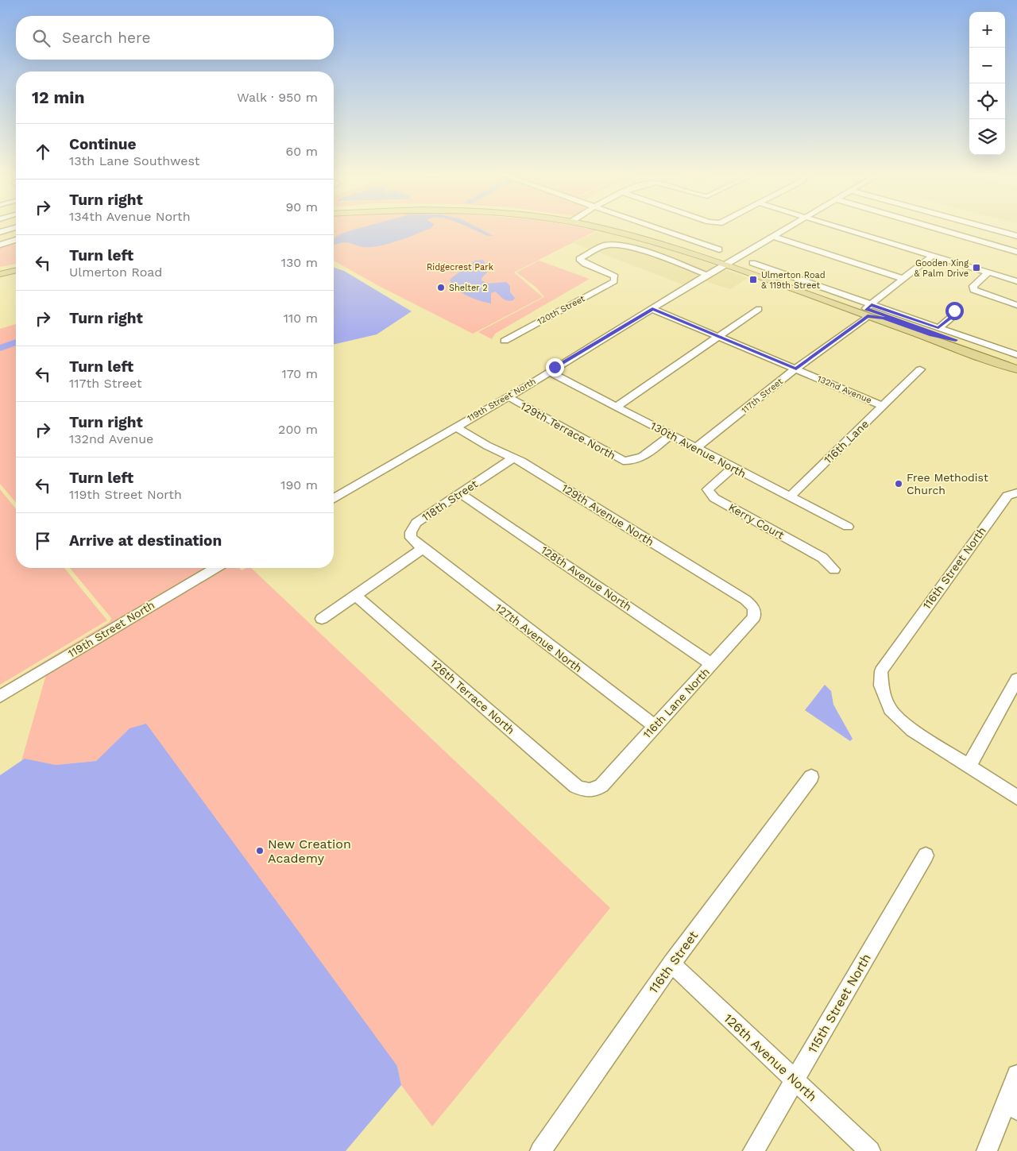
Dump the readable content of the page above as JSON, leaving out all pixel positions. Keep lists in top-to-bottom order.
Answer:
{
  "streets": {
    "street": [
      "120th Street",
      "132nd Avenue",
      "117th Street",
      "119th Street North",
      "129th Terrace North",
      "116th Lane",
      "130th Avenue North",
      "118th Street",
      "129th Avenue North",
      "Kerry Court",
      "116th Street North",
      "128th Avenue North",
      "127th Avenue North",
      "126th Terrace North",
      "116th Lane North",
      "116th Street",
      "115th Street North",
      "126th Avenue North"
    ]
  },
  "crossings": [
    ["120th Street", "119th Street North"],
    ["132nd Avenue", "117th Street"],
    ["132nd Avenue", "119th Street North"],
    ["132nd Avenue", "116th Lane"],
    ["117th Street", "130th Avenue North"],
    ["119th Street North", "129th Terrace North"],
    ["119th Street North", "130th Avenue North"],
    ["119th Street North", "129th Avenue North"],
    ["129th Terrace North", "130th Avenue North"],
    ["116th Lane", "130th Avenue North"],
    ["130th Avenue North", "Kerry Court"],
    ["118th Street", "129th Avenue North"],
    ["118th Street", "128th Avenue North"],
    ["118th Street", "127th Avenue North"],
    ["129th Avenue North", "116th Lane North"],
    ["128th Avenue North", "116th Lane North"],
    ["127th Avenue North", "116th Lane North"],
    ["126th Terrace North", "116th Lane North"],
    ["116th Street", "126th Avenue North"],
    ["115th Street North", "126th Avenue North"]
  ],
  "parks": ["Ridgecrest Park"],
  "places": {
    "transit": ["Gooden Xing & Palm Drive", "Ulmerton Road & 119th Street"],
    "other": ["Shelter 2", "Free Methodist Church", "New Creation Academy"]
  },
  "page": {
    "map_buttons": ["+", "−"],
    "search": "Search here",
    "heading": ["12 min", "Walk · 950 m"],
    "list": [
      ["Continue", "13th Lane Southwest", "60 m"],
      ["Turn right", "134th Avenue North", "90 m"],
      ["Turn left", "Ulmerton Road", "130 m"],
      ["Turn right", "110 m"],
      ["Turn left", "117th Street", "170 m"],
      ["Turn right", "132nd Avenue", "200 m"],
      ["Turn left", "119th Street North", "190 m"],
      "Arrive at destination"
    ]
  }
}
